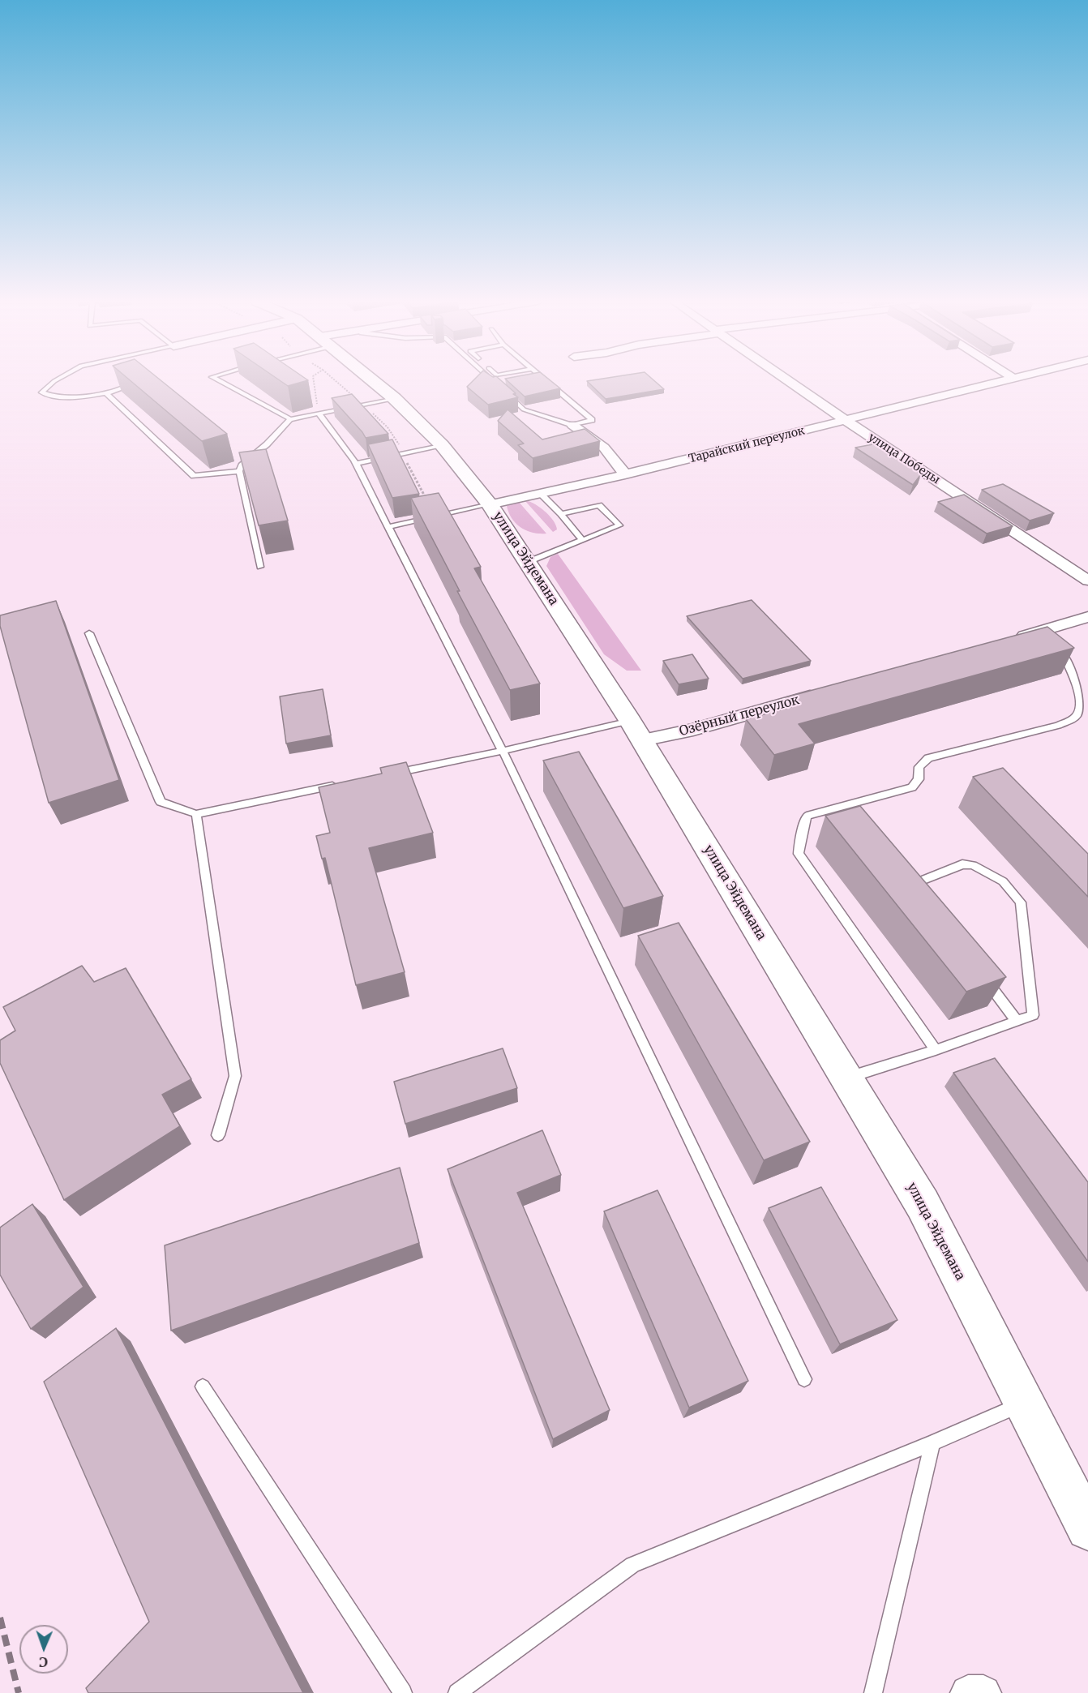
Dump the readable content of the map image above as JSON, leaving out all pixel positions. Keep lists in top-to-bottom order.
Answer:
{
  "streets": {
    "main road": ["улица Эйдемана"],
    "street": ["Тарайский переулок", "улица Победы", "Озёрный переулок"]
  },
  "crossings": [
    ["Тарайский переулок", "улица Победы"],
    ["Тарайский переулок", "улица Эйдемана"],
    ["улица Эйдемана", "Озёрный переулок"]
  ],
  "north": "bottom"
}
